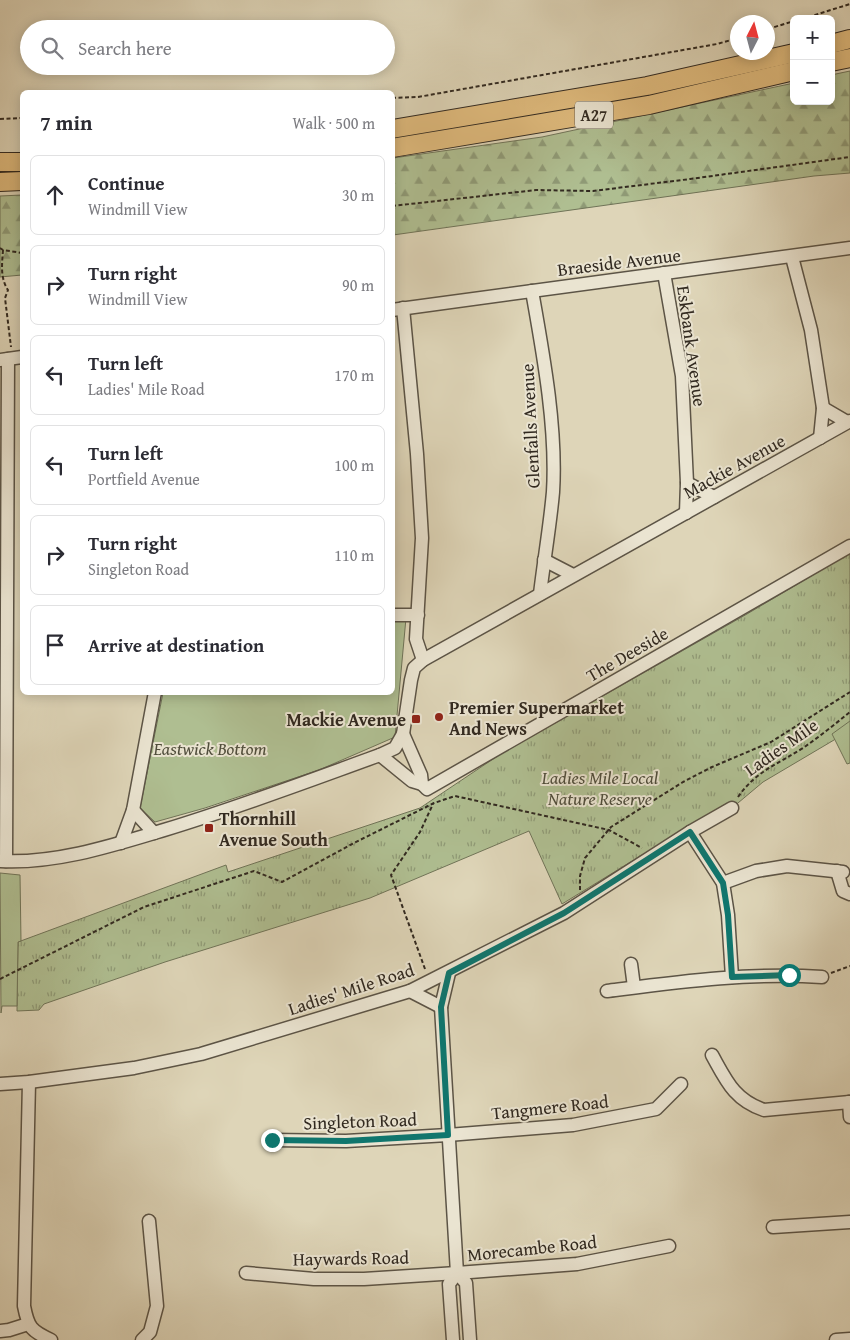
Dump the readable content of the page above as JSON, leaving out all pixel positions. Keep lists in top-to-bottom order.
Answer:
{
  "streets": {
    "highway": ["A27"],
    "street": [
      "Braeside Avenue",
      "Eskbank Avenue",
      "Glenfalls Avenue",
      "Mackie Avenue",
      "The Deeside",
      "Ladies' Mile Road",
      "Tangmere Road",
      "Singleton Road",
      "Morecambe Road",
      "Haywards Road"
    ],
    "path": ["Ladies Mile"]
  },
  "crossings": [
    ["Braeside Avenue", "Eskbank Avenue"],
    ["Braeside Avenue", "Glenfalls Avenue"],
    ["Eskbank Avenue", "Mackie Avenue"],
    ["Glenfalls Avenue", "Mackie Avenue"],
    ["Ladies Mile", "Ladies' Mile Road"],
    ["Tangmere Road", "Singleton Road"],
    ["Morecambe Road", "Haywards Road"]
  ],
  "parks": ["Eastwick Bottom", "Ladies Mile Local Nature Reserve"],
  "places": {
    "other": ["Premier Supermarket And News"],
    "transit": ["Mackie Avenue", "Thornhill Avenue South"]
  },
  "north": "top",
  "page": {
    "map_buttons": ["+", "−"],
    "search": "Search here",
    "heading": ["7 min", "Walk · 500 m"],
    "list": [
      ["Continue", "Windmill View", "30 m"],
      ["Turn right", "Windmill View", "90 m"],
      ["Turn left", "Ladies' Mile Road", "170 m"],
      ["Turn left", "Portfield Avenue", "100 m"],
      ["Turn right", "Singleton Road", "110 m"],
      "Arrive at destination"
    ]
  }
}
